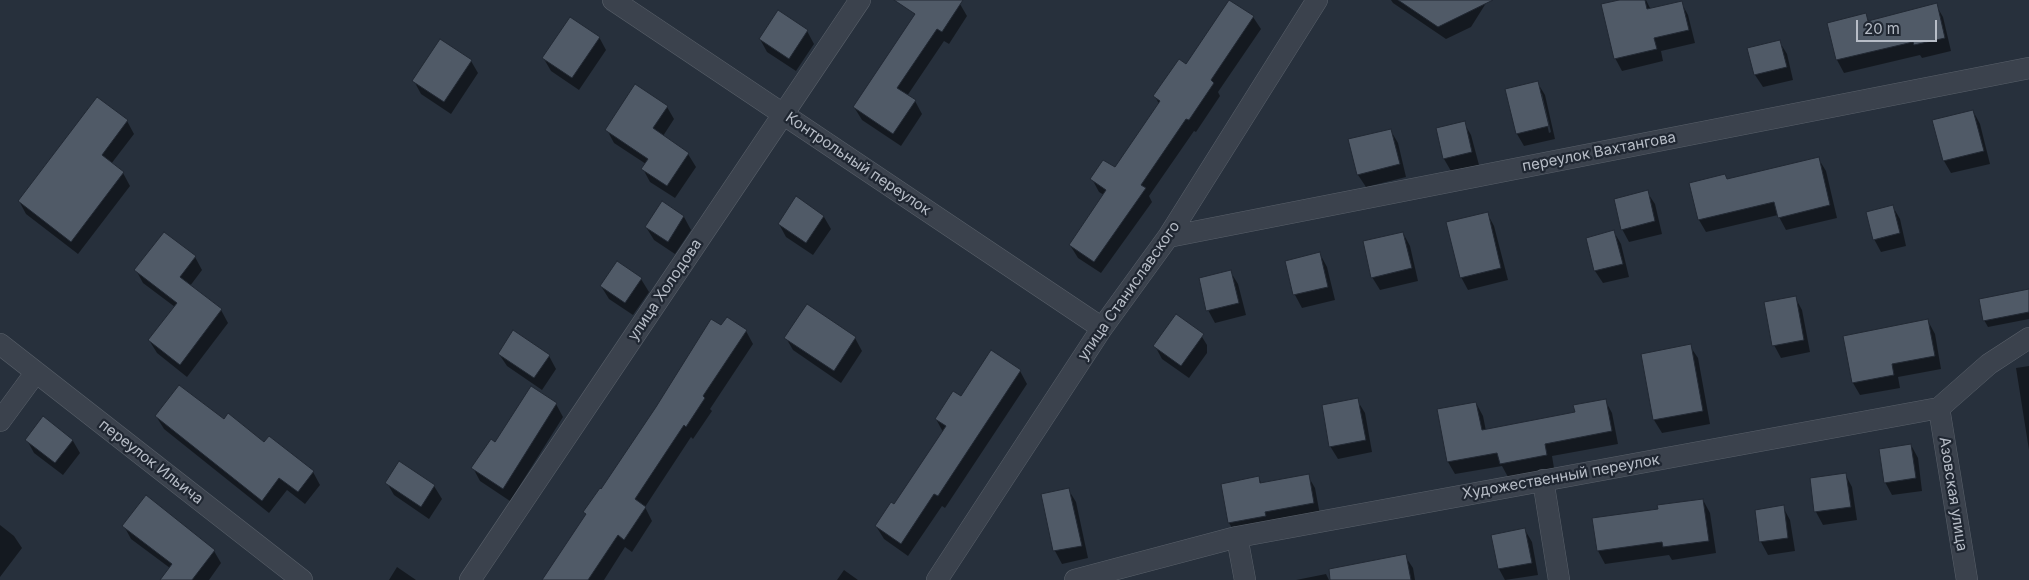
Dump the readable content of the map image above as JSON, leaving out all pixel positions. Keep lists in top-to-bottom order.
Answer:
{
  "streets": {
    "street": [
      "переулок Вахтангова",
      "Контрольный переулок",
      "улица Холодова",
      "улица Станиславского",
      "переулок Ильича",
      "Художественный переулок",
      "Азовская улица"
    ]
  },
  "crossings": [
    ["переулок Вахтангова", "улица Станиславского"],
    ["Контрольный переулок", "улица Холодова"],
    ["Контрольный переулок", "улица Станиславского"],
    ["Художественный переулок", "Азовская улица"]
  ],
  "scale_bar": "20 m"
}
